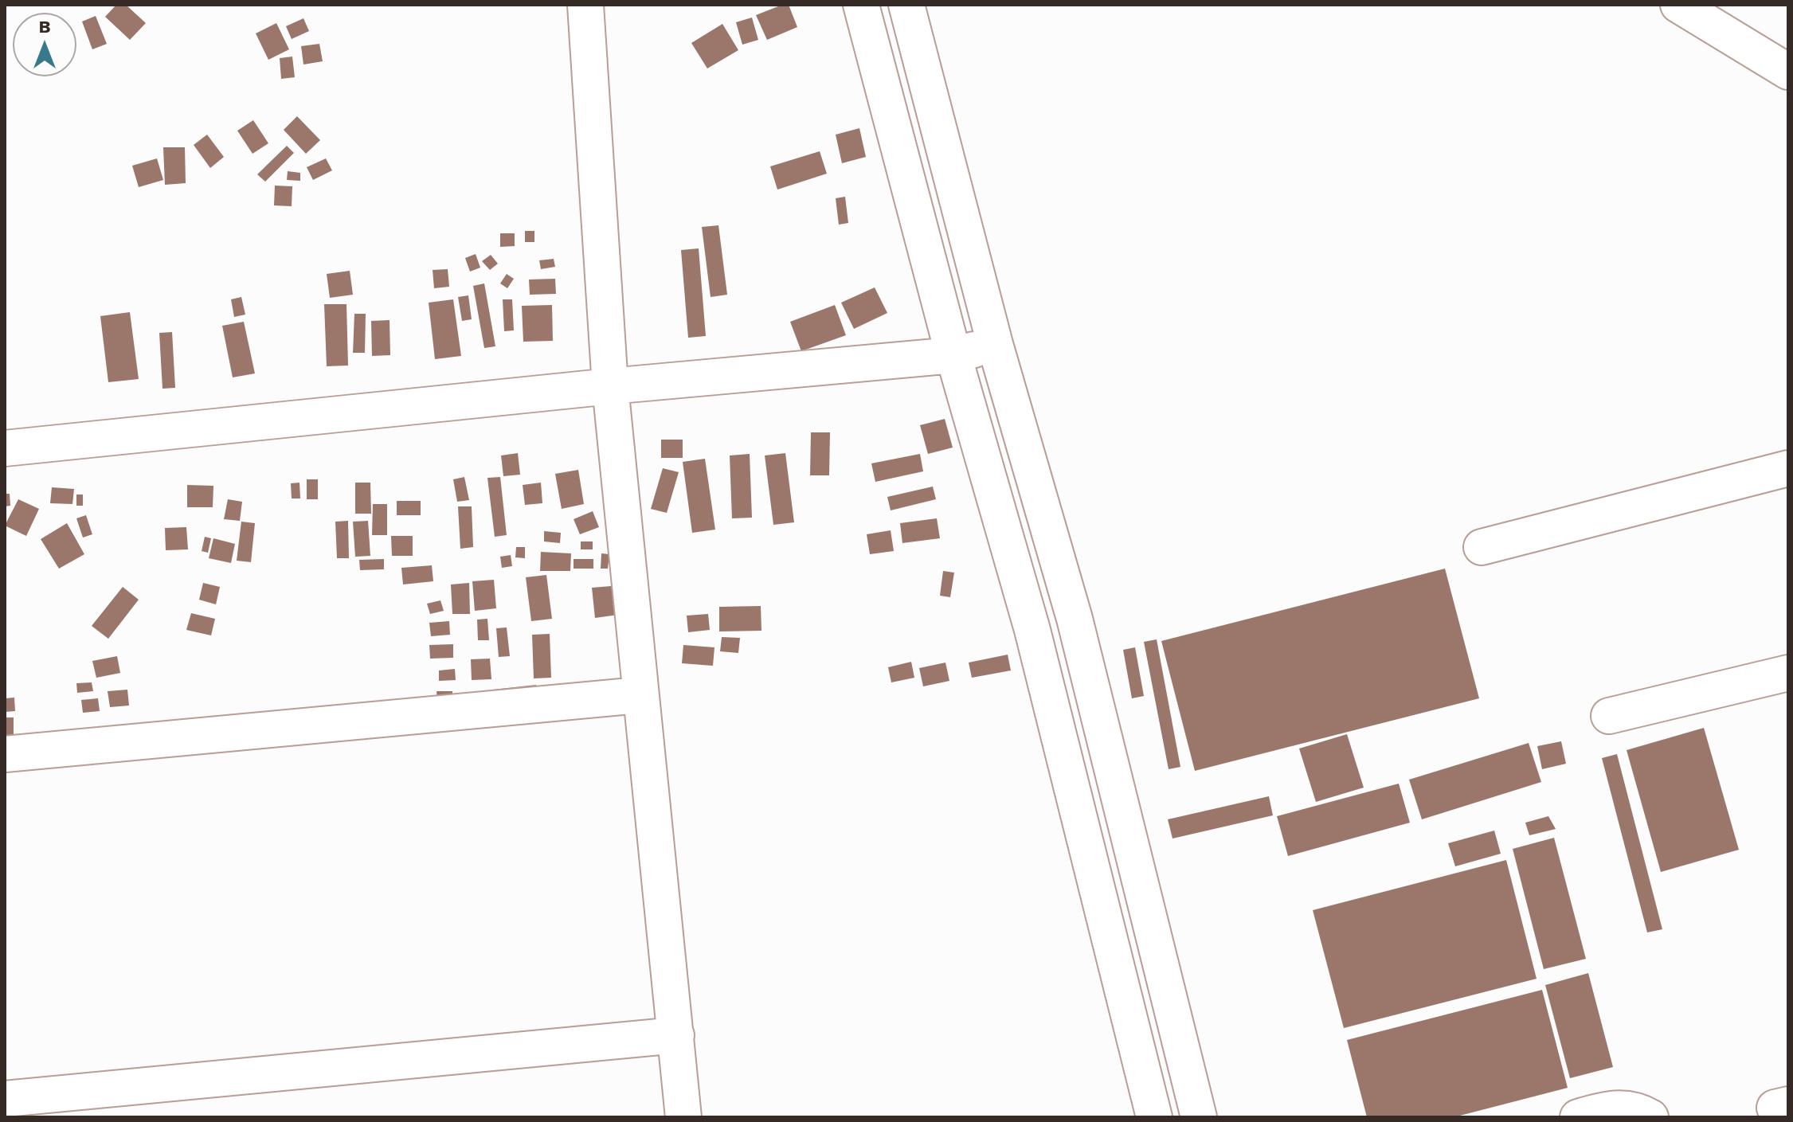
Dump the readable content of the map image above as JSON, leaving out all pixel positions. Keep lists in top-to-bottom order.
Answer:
{
  "north": "top"
}
